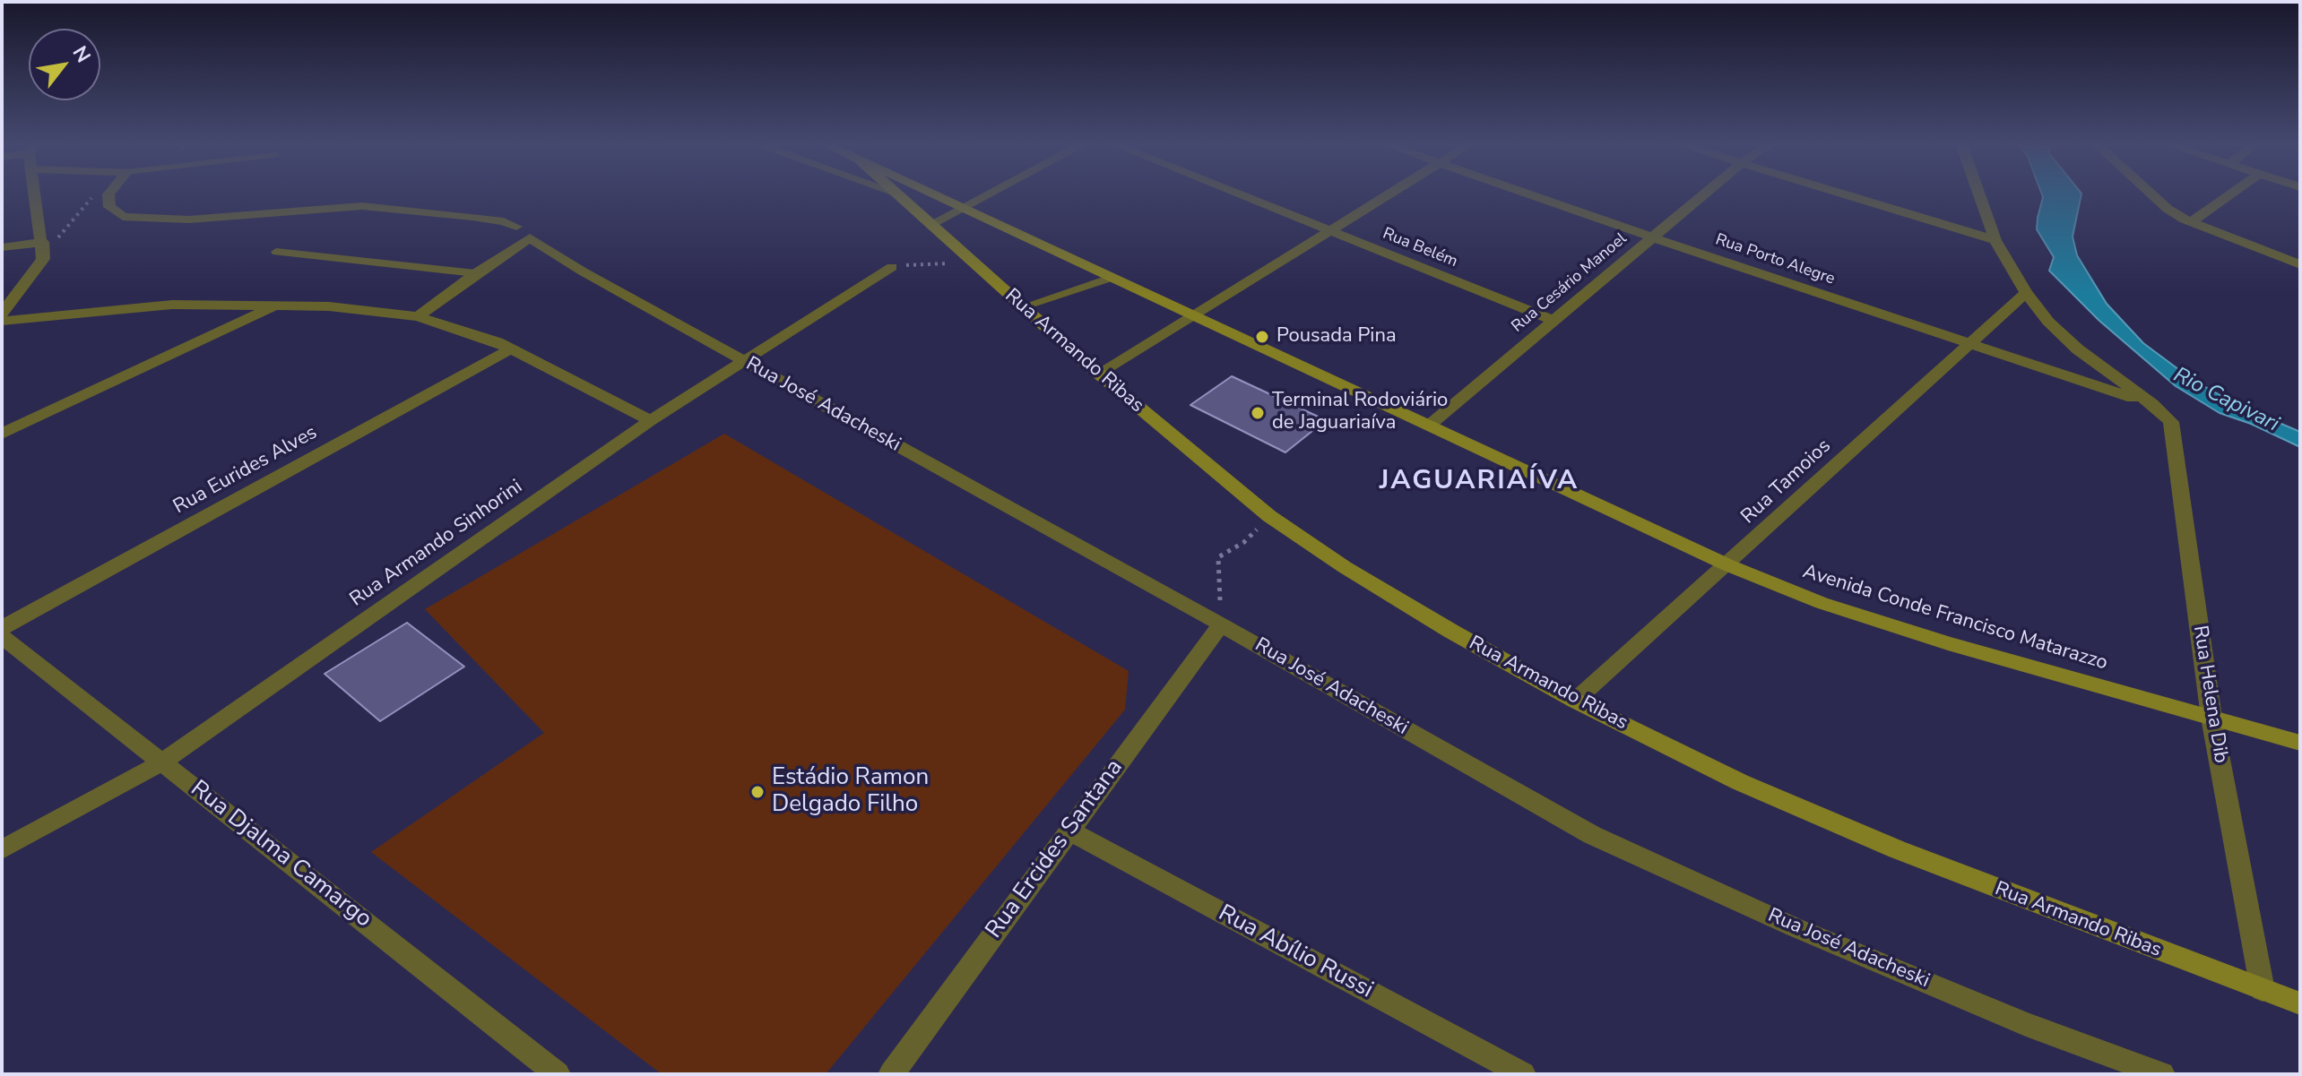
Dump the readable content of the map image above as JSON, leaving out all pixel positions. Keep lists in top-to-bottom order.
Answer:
{
  "streets": {
    "street": [
      "Rua Belém",
      "Rua Porto Alegre",
      "Rua Cesário Manoel",
      "Rua Armando Ribas",
      "Rua José Adacheski",
      "Rua Eurides Alves",
      "Rua Tamoios",
      "Rua Armando Sinhorini",
      "Avenida Conde Francisco Matarazzo",
      "Rua Helena Dib",
      "Rua Ercides Santana",
      "Rua Djalma Camargo",
      "Rua Abílio Russi"
    ]
  },
  "crossings": [
    ["Rua Belém", "Rua Cesário Manoel"],
    ["Rua Porto Alegre", "Rua Cesário Manoel"],
    ["Rua Porto Alegre", "Rua Tamoios"],
    ["Rua Porto Alegre", "Rua Helena Dib"],
    ["Rua Cesário Manoel", "Avenida Conde Francisco Matarazzo"],
    ["Rua Armando Ribas", "Rua Tamoios"],
    ["Rua Armando Ribas", "Rua Helena Dib"],
    ["Rua José Adacheski", "Rua Armando Sinhorini"],
    ["Rua José Adacheski", "Rua Ercides Santana"],
    ["Rua Tamoios", "Avenida Conde Francisco Matarazzo"],
    ["Rua Tamoios", "Rua Helena Dib"],
    ["Rua Armando Sinhorini", "Rua Djalma Camargo"],
    ["Avenida Conde Francisco Matarazzo", "Rua Helena Dib"],
    ["Rua Ercides Santana", "Rua Abílio Russi"]
  ],
  "districts": ["JAGUARIAÍVA"],
  "water": ["Rio Capivari"],
  "places": ["Pousada Pina", "Terminal Rodoviário de Jaguariaíva", "Estádio Ramon Delgado Filho"],
  "north": "top right"
}
